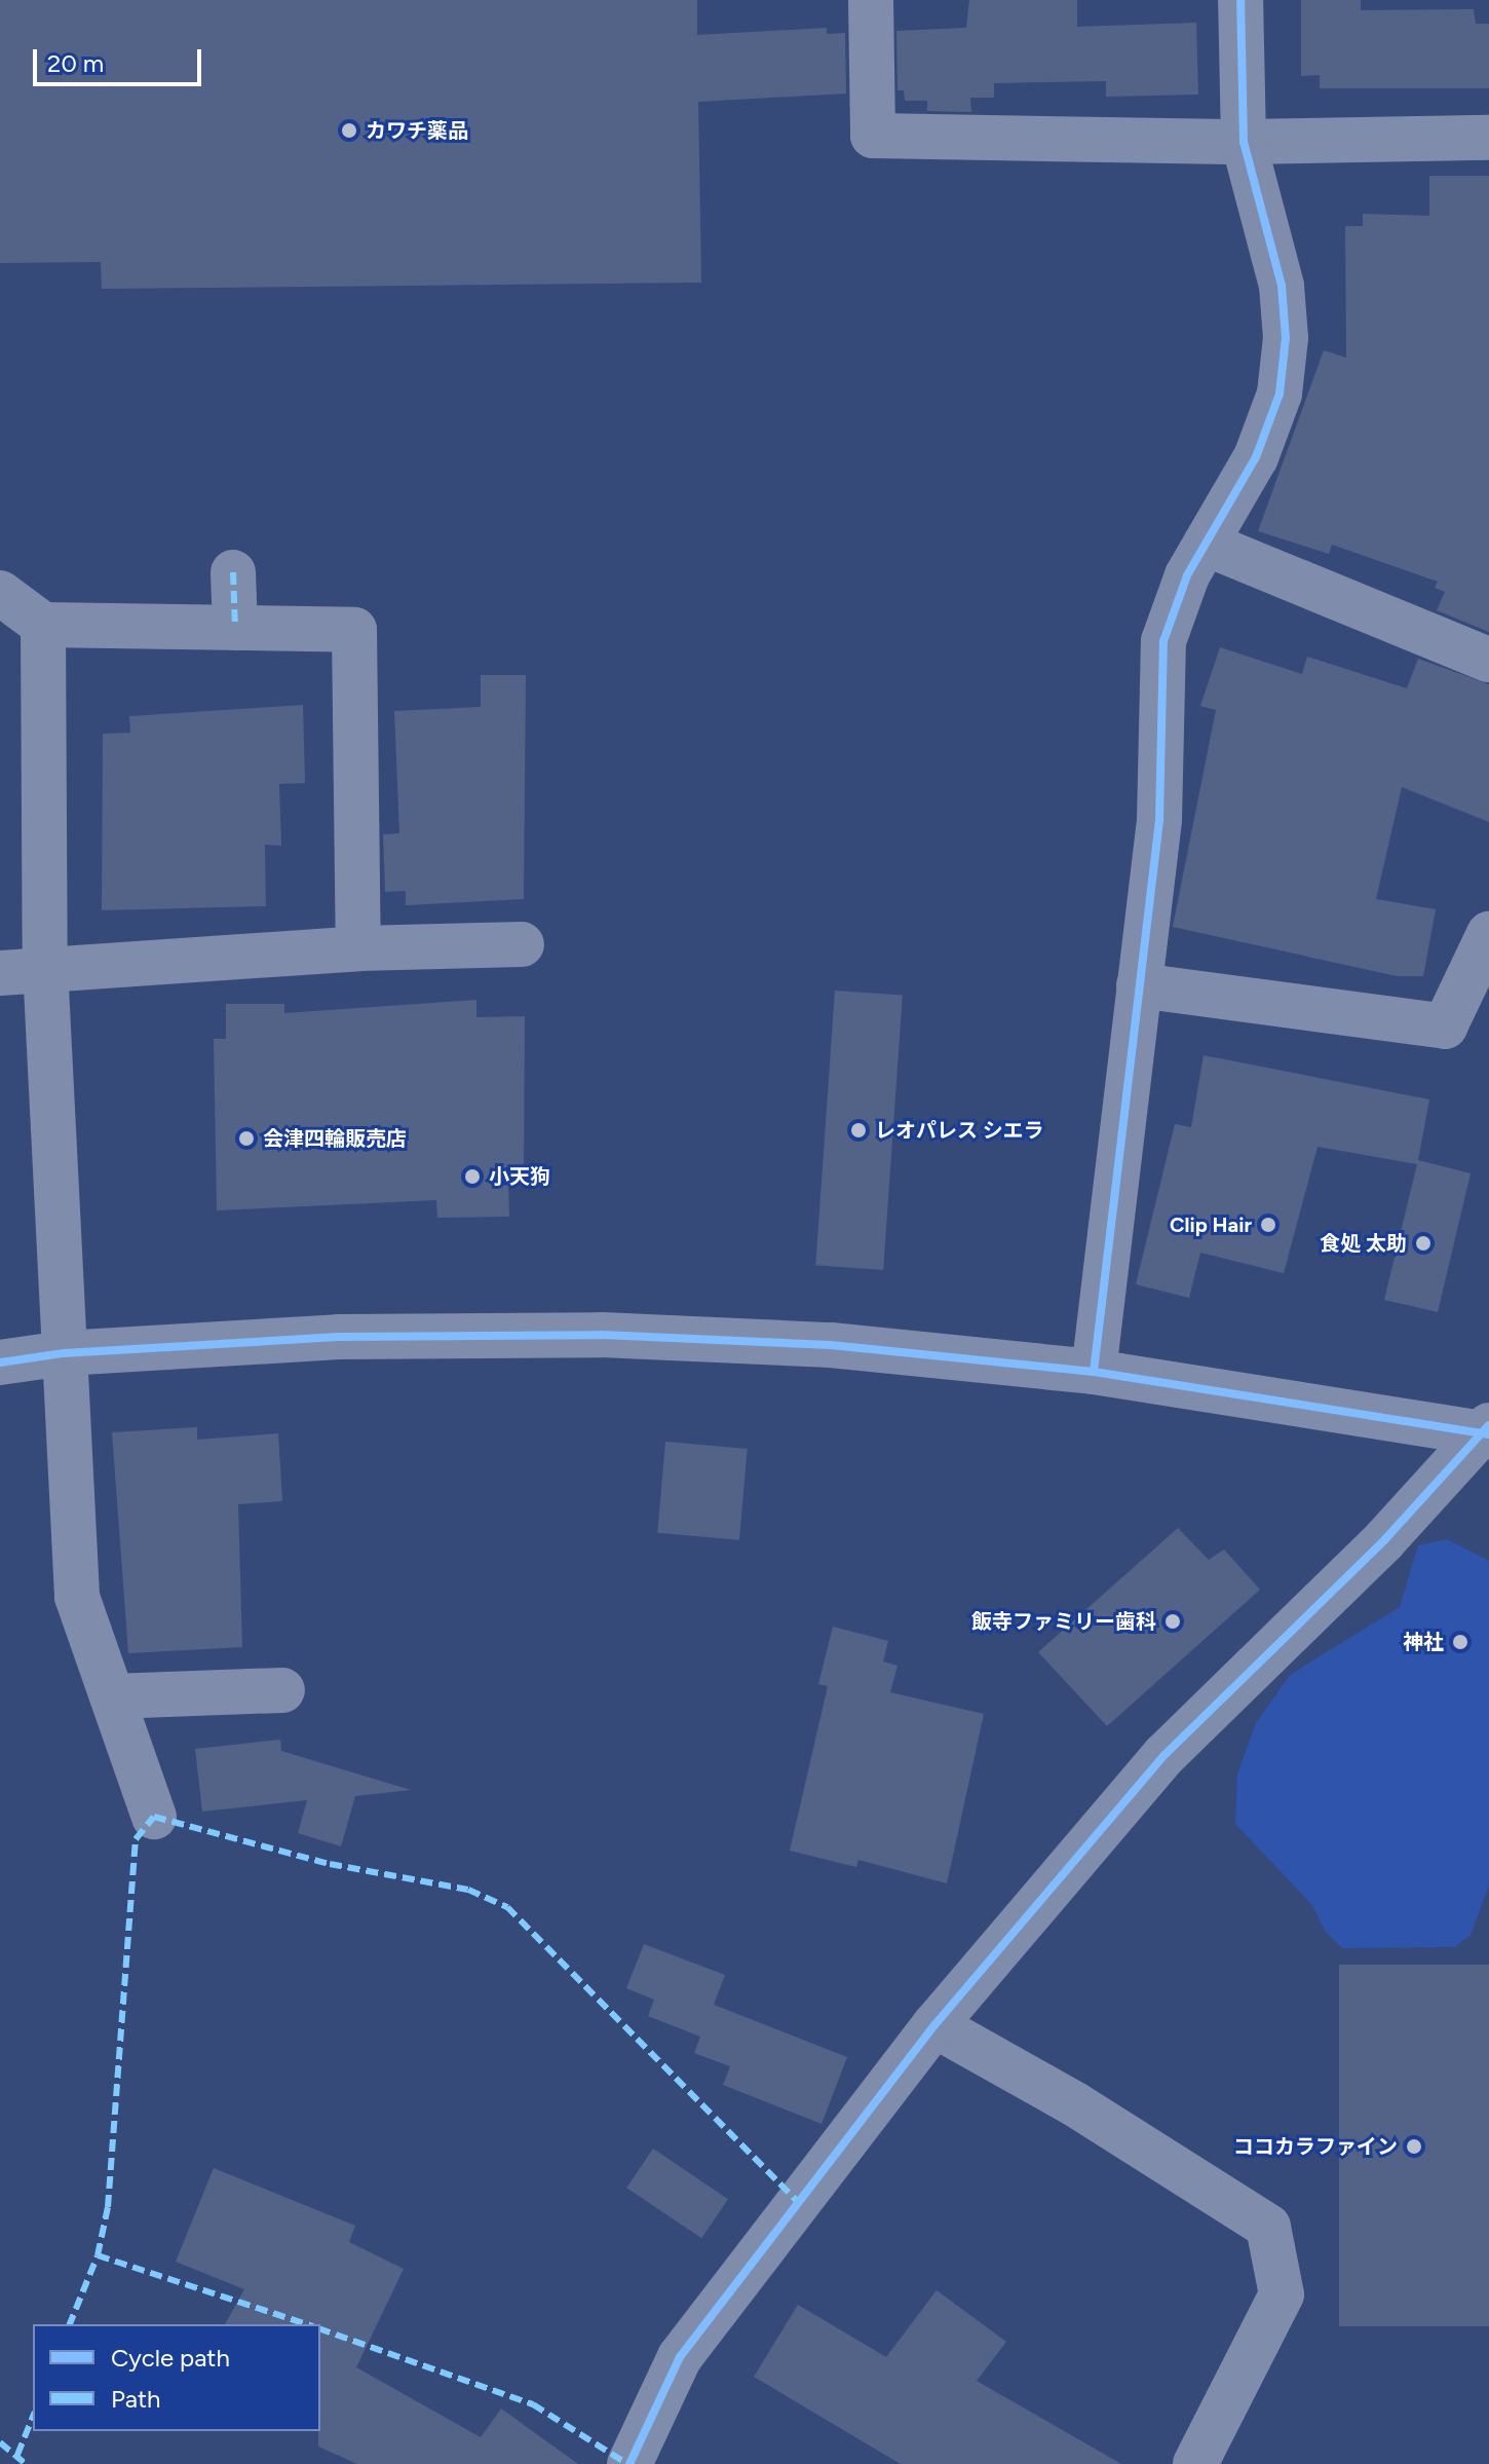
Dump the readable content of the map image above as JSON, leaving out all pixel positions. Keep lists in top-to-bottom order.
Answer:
{
  "places": [
    "カワチ薬品",
    "レオパレス シエラ",
    "会津四輪販売店",
    "小天狗",
    "Clip Hair",
    "食処 太助",
    "飯寺ファミリー歯科",
    "神社",
    "ココカラファイン"
  ],
  "legend": ["Cycle path", "Path"],
  "scale_bar": "20 m"
}
